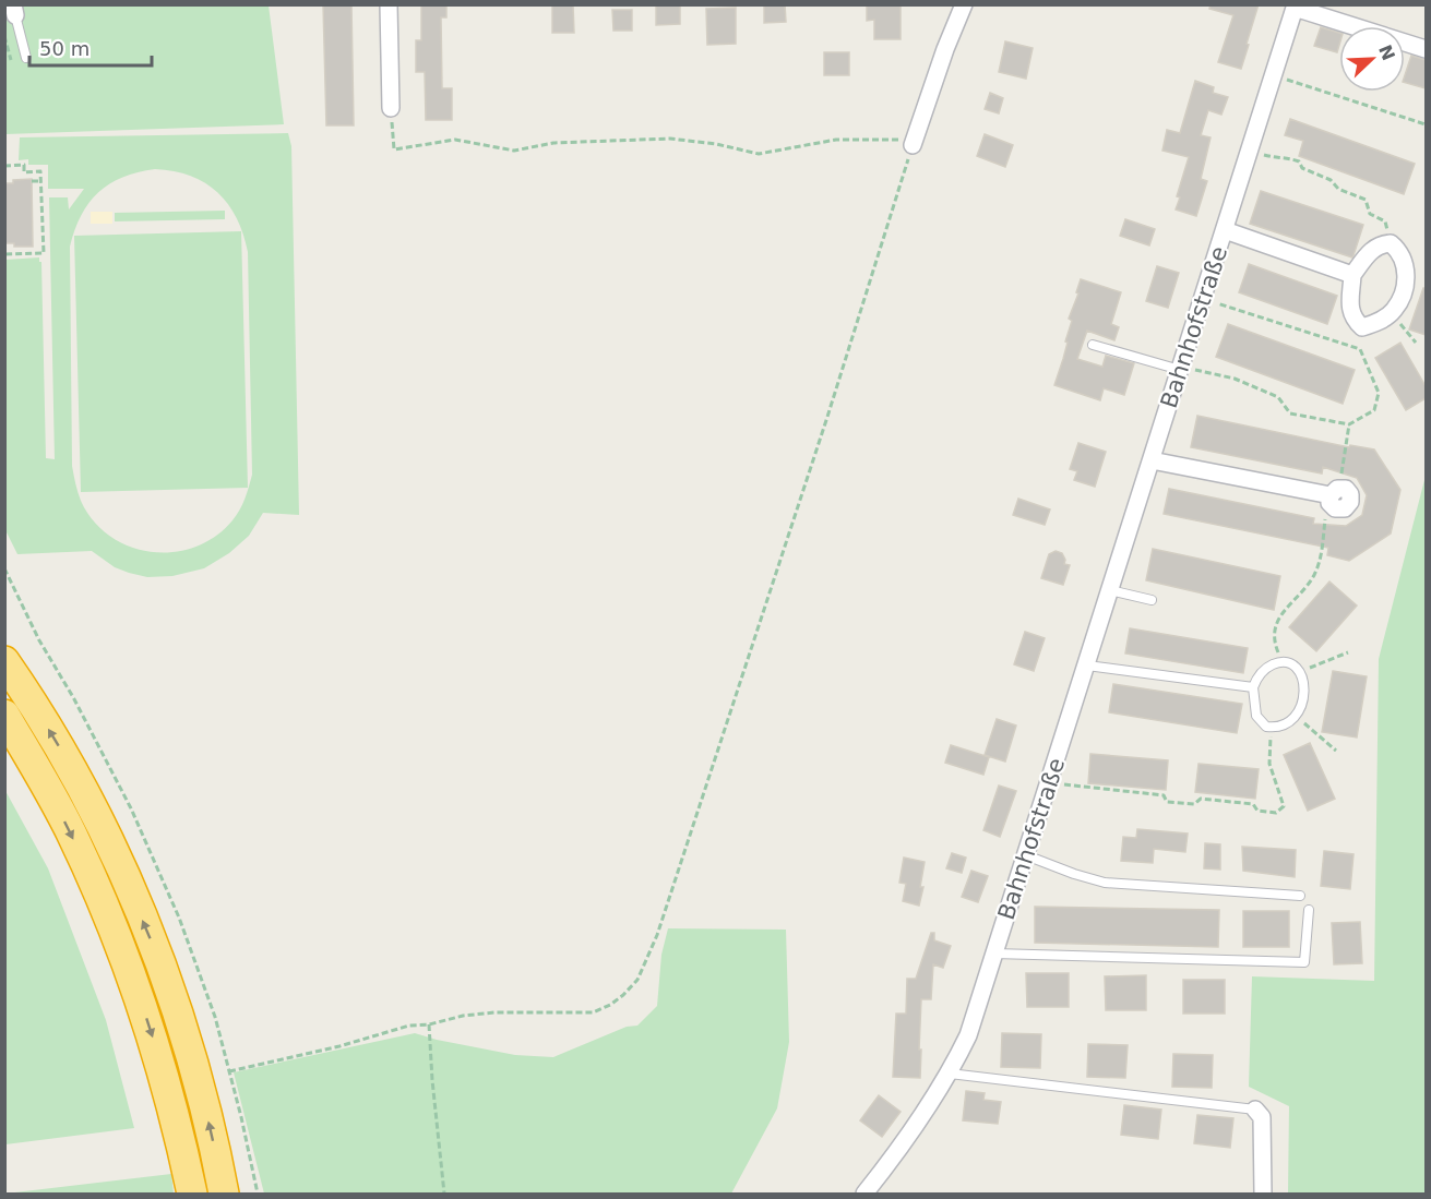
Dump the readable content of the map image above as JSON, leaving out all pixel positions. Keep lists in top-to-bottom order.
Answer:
{
  "streets": {
    "street": ["Bahnhofstraße"]
  },
  "scale_bar": "50 m",
  "north": "top right"
}
